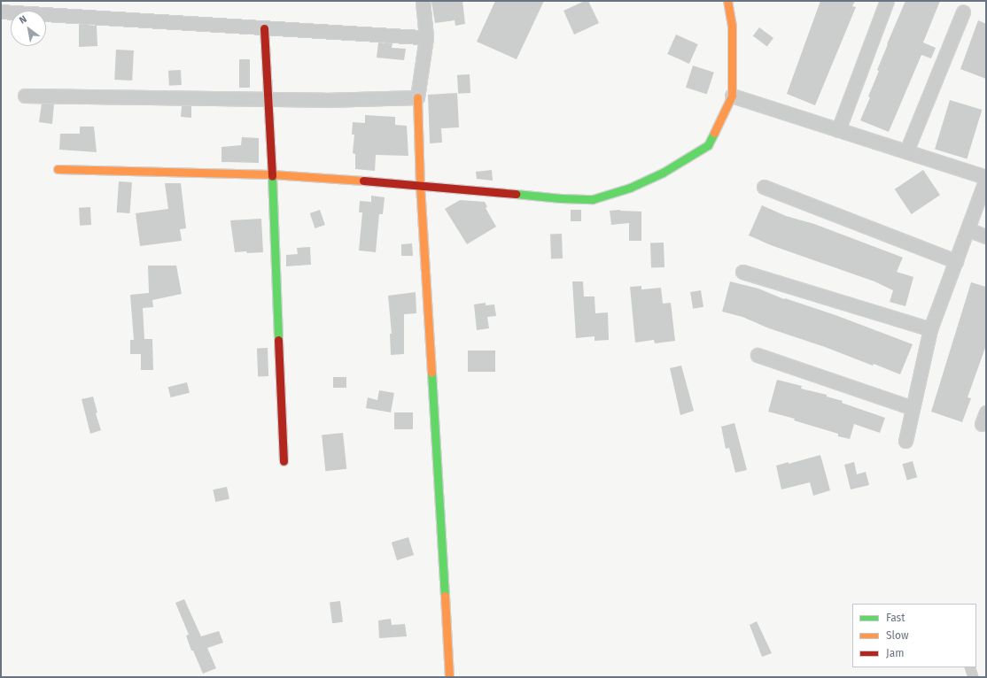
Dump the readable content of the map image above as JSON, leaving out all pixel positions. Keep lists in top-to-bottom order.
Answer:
{
  "legend": ["Fast", "Slow", "Jam"],
  "north": "top left"
}
